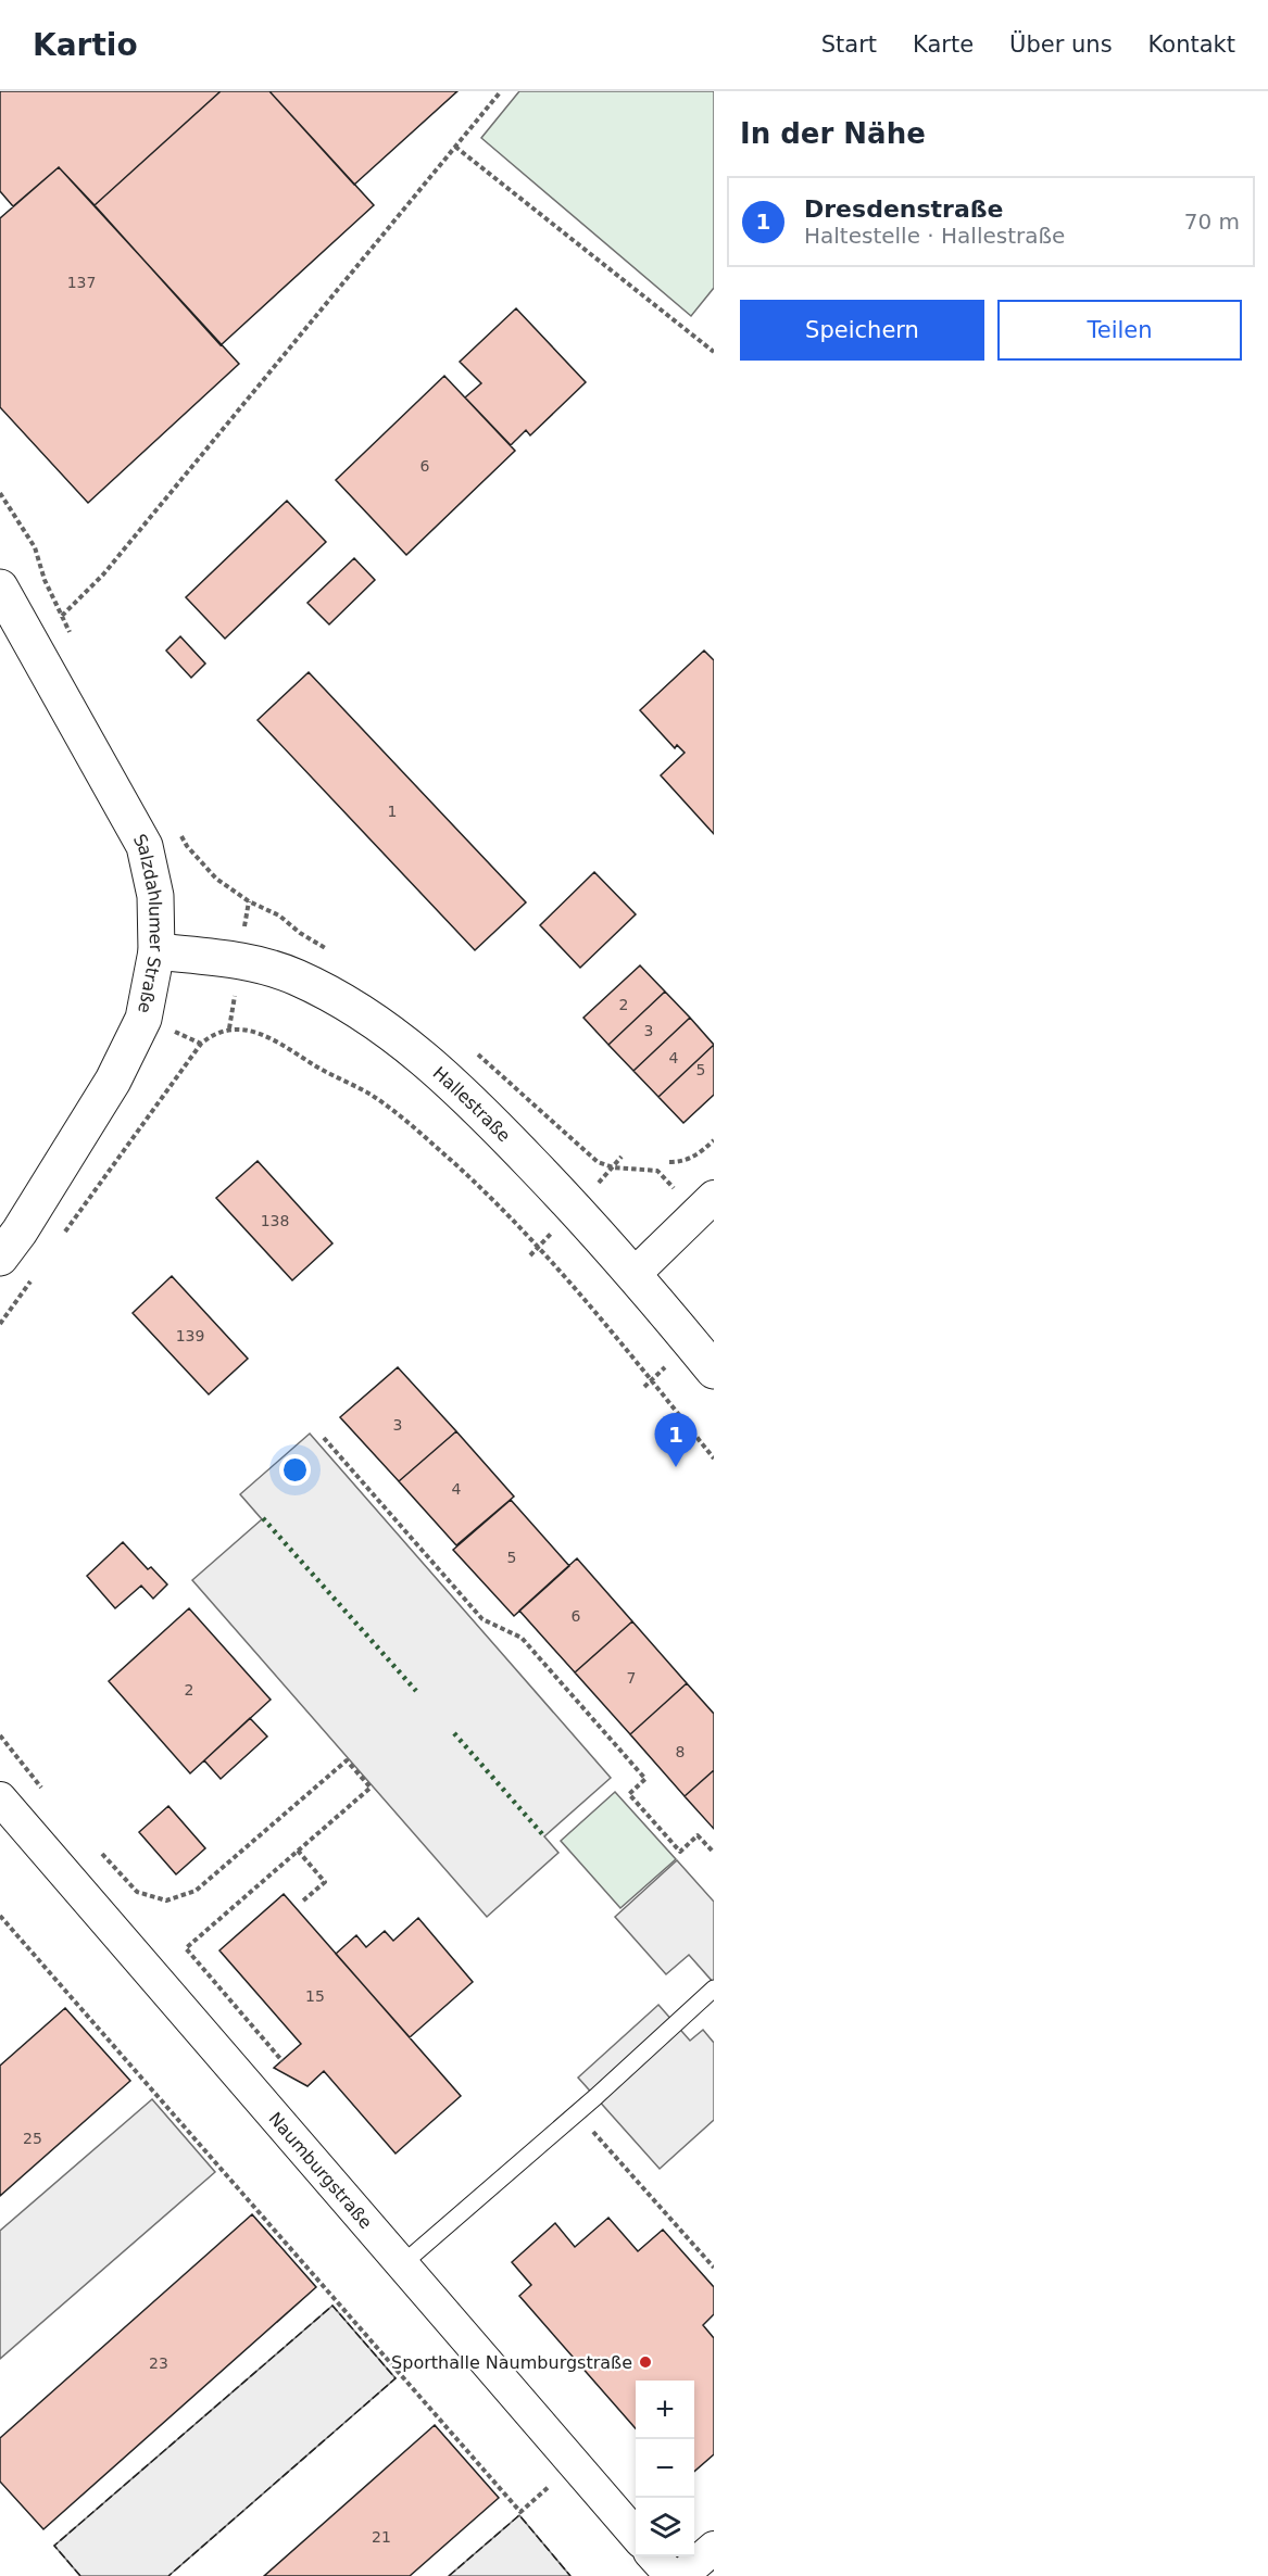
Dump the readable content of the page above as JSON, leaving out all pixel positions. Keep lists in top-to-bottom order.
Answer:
{
  "streets": {
    "main road": ["Salzdahlumer Straße", "Hallestraße"],
    "street": ["Naumburgstraße"]
  },
  "crossings": [
    ["Salzdahlumer Straße", "Hallestraße"]
  ],
  "places": ["Sporthalle Naumburgstraße"],
  "house_numbers": [
    "137",
    "6",
    "1",
    "2",
    "3",
    "4",
    "5",
    "138",
    "139",
    "3",
    "4",
    "5",
    "6",
    "7",
    "2",
    "8",
    "15",
    "25",
    "23",
    "21"
  ],
  "page": {
    "header": "Kartio",
    "nav": [
      "Start",
      "Karte",
      "Über uns",
      "Kontakt"
    ],
    "heading": "In der Nähe",
    "list": [
      {
        "mark": "1",
        "name": "Dresdenstraße",
        "note": "Haltestelle · Hallestraße",
        "value": "70 m"
      }
    ],
    "buttons": ["Speichern", "Teilen"],
    "pins": "1",
    "map_buttons": ["+", "−"]
  }
}
